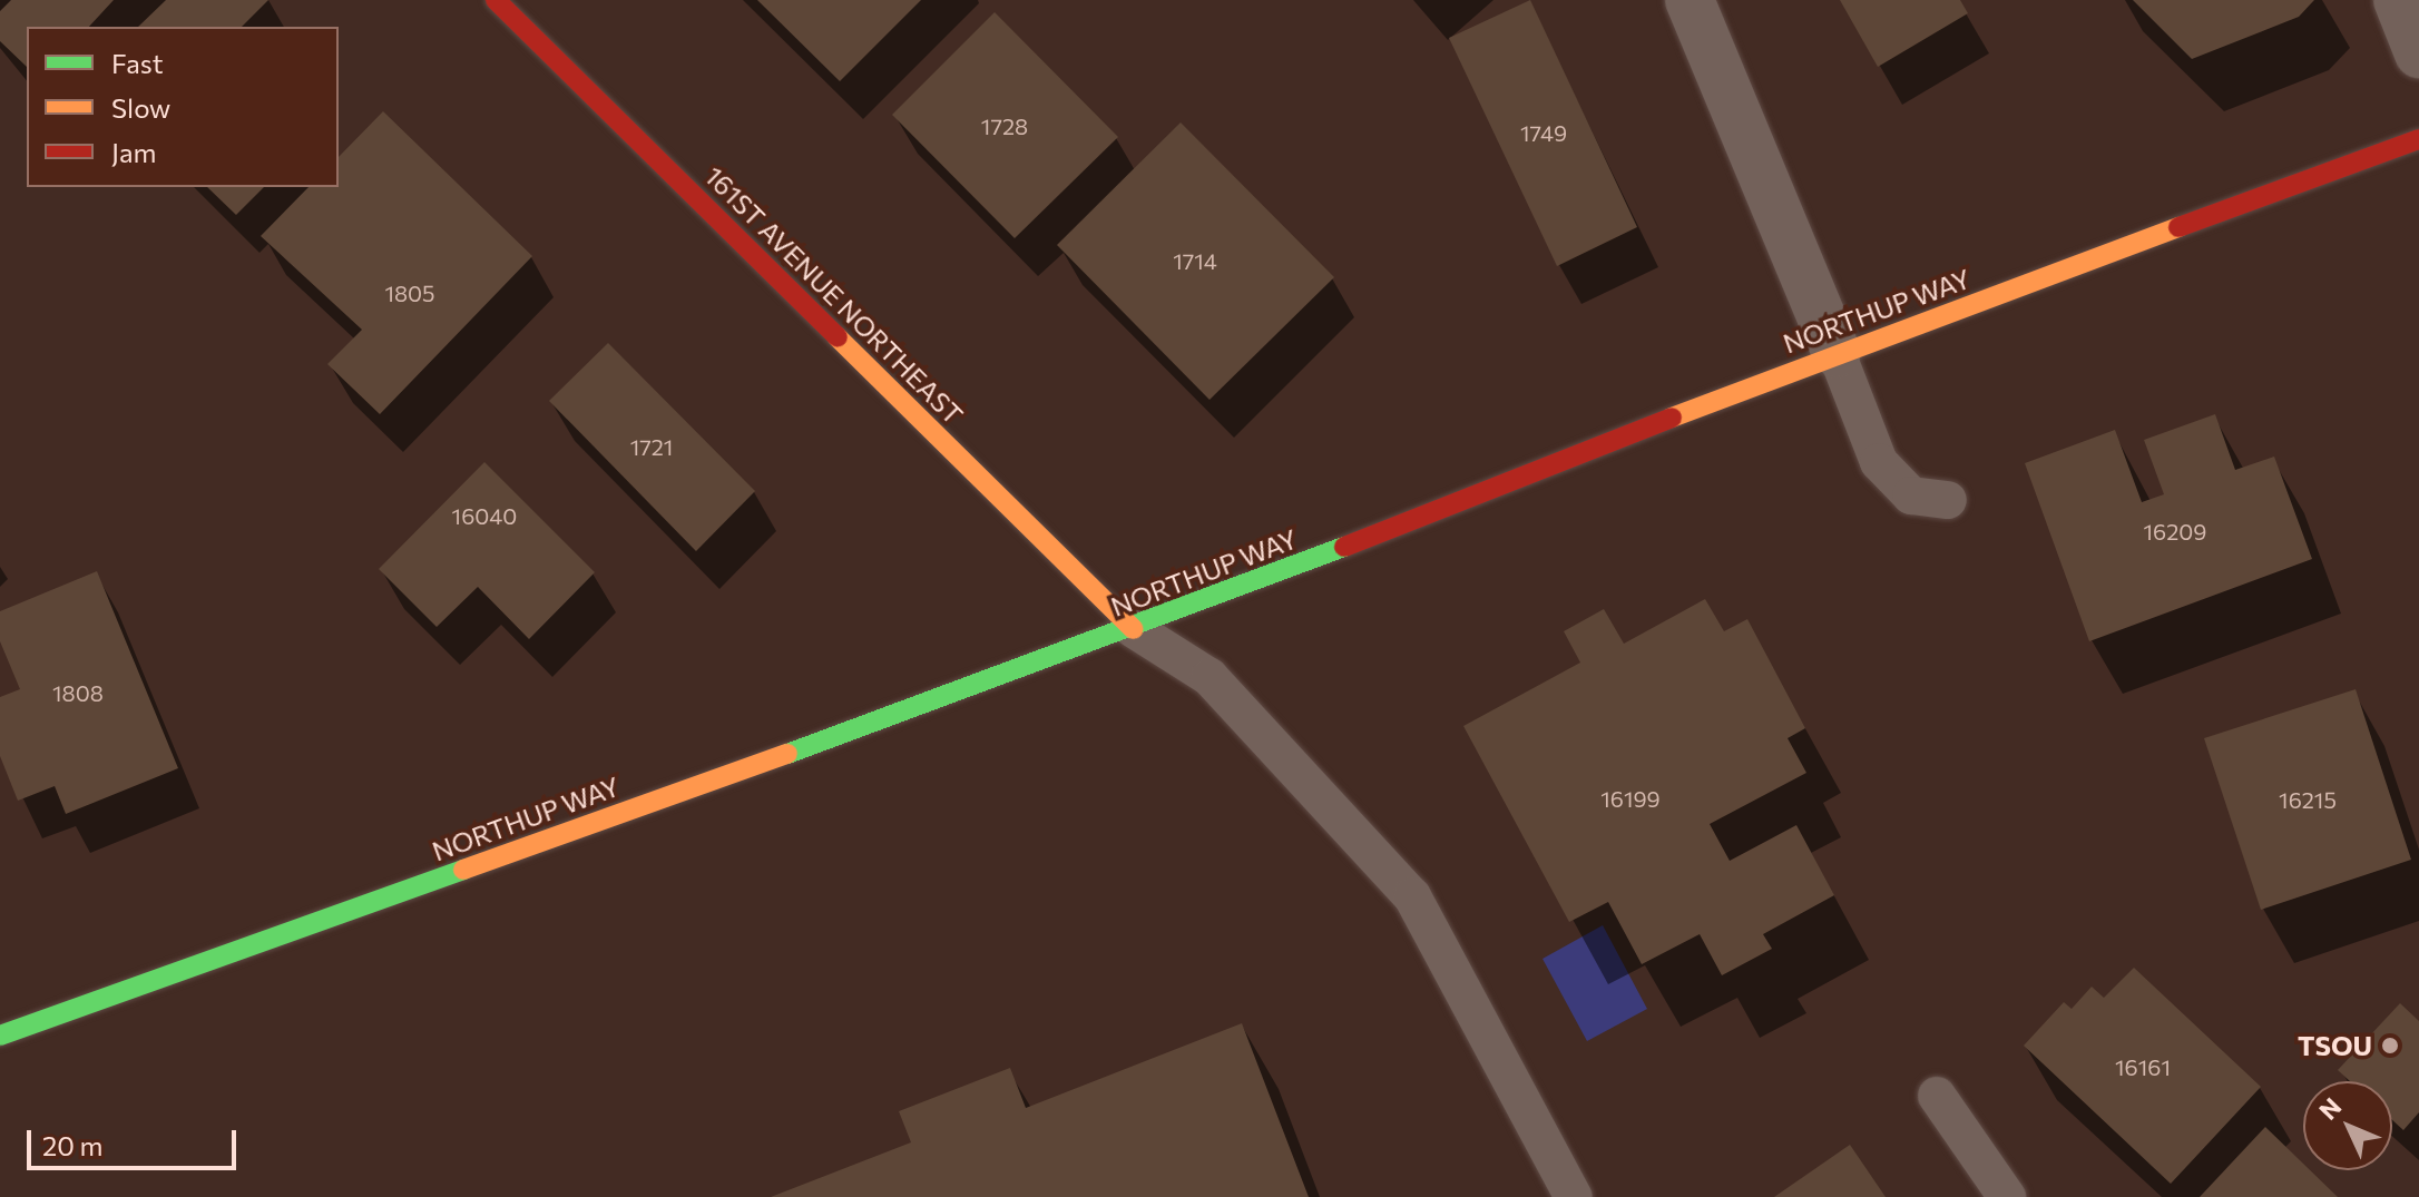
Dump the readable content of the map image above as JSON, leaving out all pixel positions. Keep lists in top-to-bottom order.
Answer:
{
  "streets": {
    "street": ["161ST AVENUE NORTHEAST", "NORTHUP WAY"]
  },
  "crossings": [
    ["161ST AVENUE NORTHEAST", "NORTHUP WAY"]
  ],
  "places": ["TSOU"],
  "house_numbers": [
    "1728",
    "1749",
    "1714",
    "1805",
    "1721",
    "16040",
    "16209",
    "1808",
    "16199",
    "16215",
    "16161"
  ],
  "legend": ["Fast", "Slow", "Jam"],
  "scale_bar": "20 m",
  "north": "top left"
}
